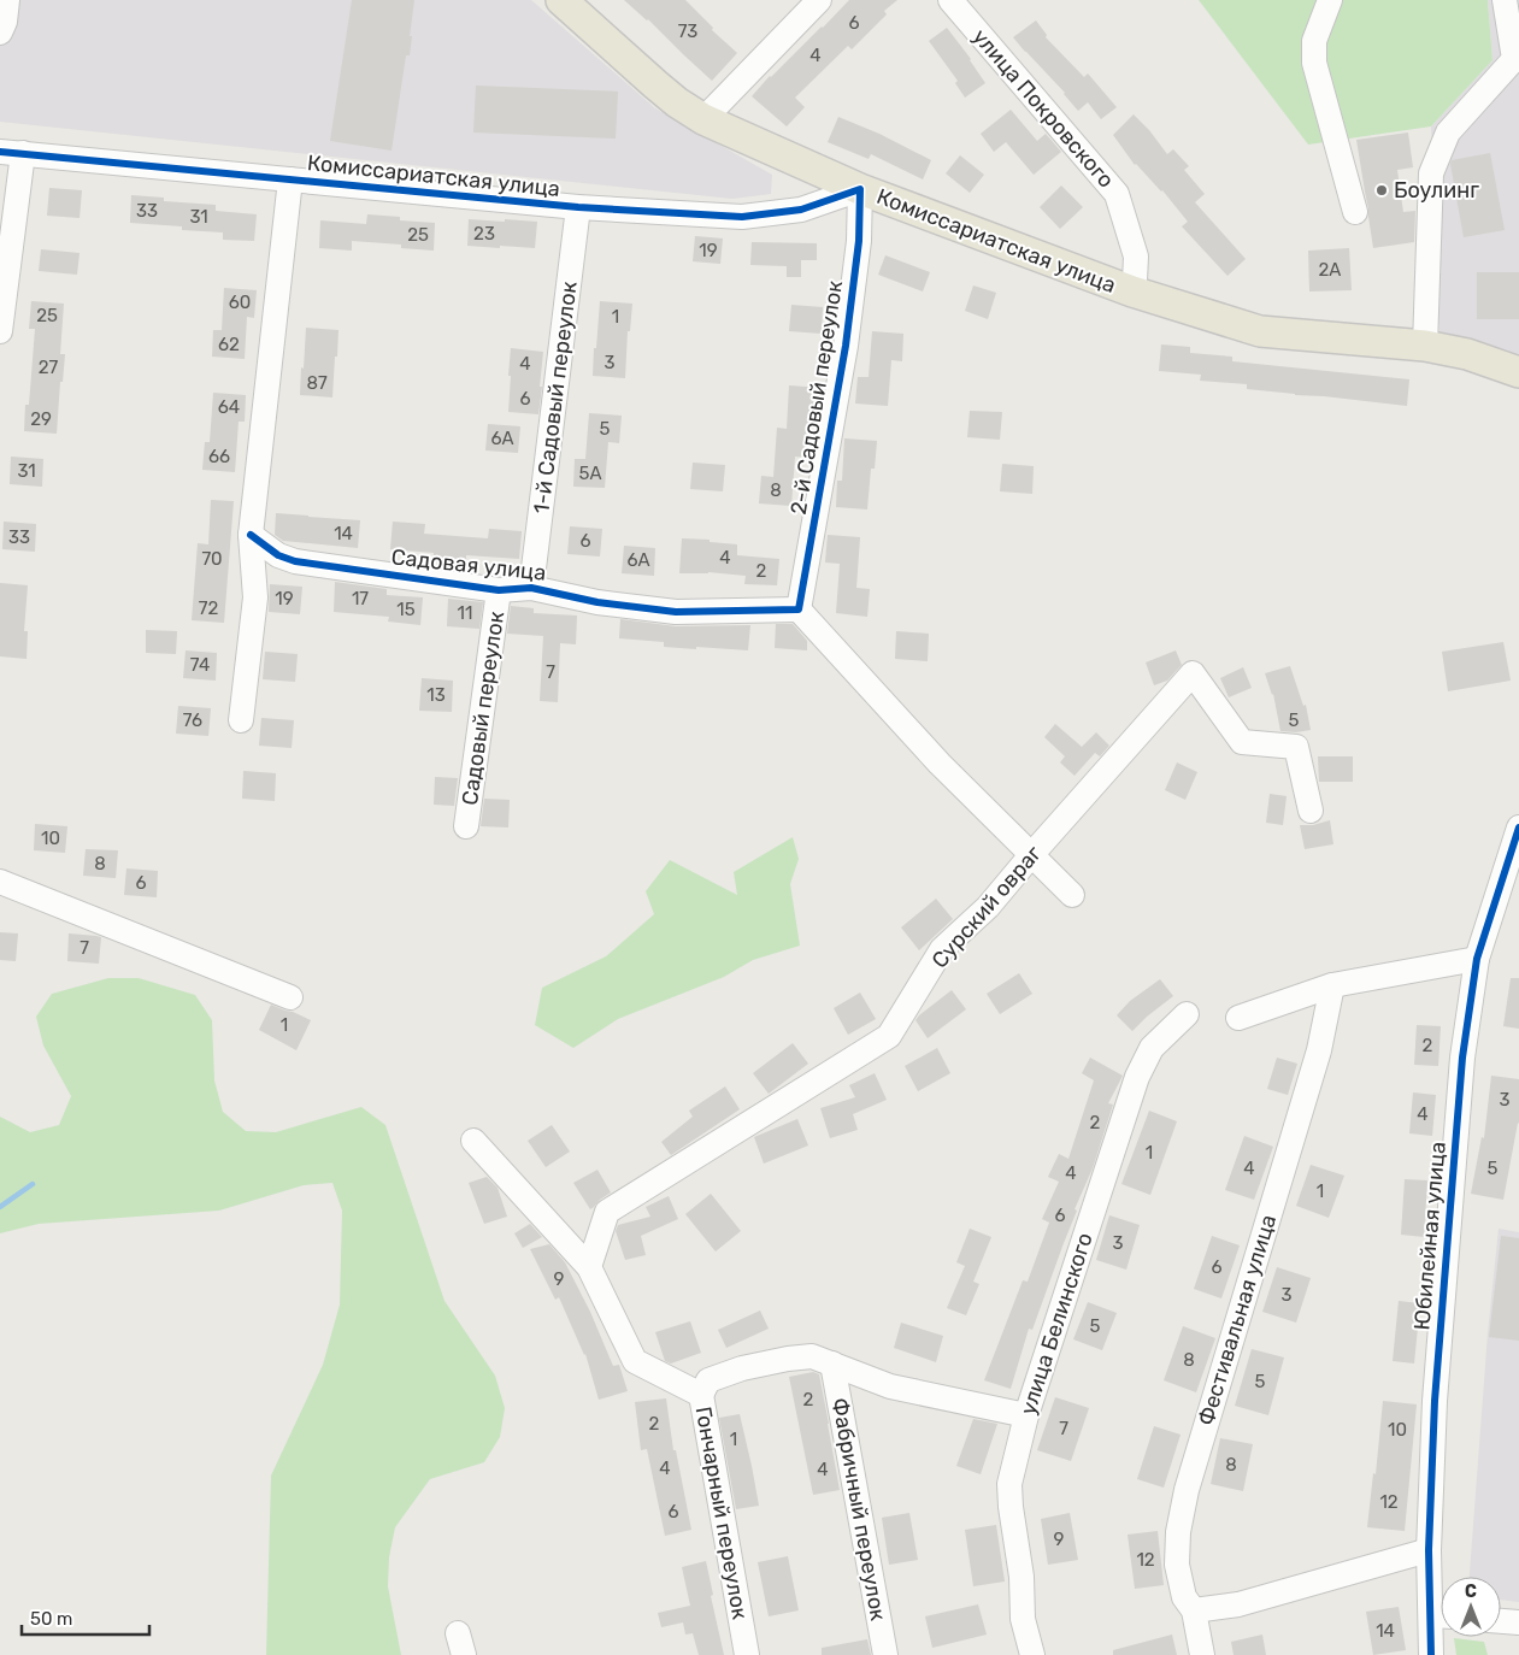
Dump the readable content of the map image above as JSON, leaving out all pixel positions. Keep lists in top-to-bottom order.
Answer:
{
  "streets": {
    "main road": ["Комиссариатская улица"],
    "street": [
      "улица Покровского",
      "1-й Садовый переулок",
      "2-й Садовый переулок",
      "Садовая улица",
      "Садовый переулок",
      "Сурский овраг",
      "Юбилейная улица",
      "Фестивальная улица",
      "улица Белинского",
      "Фабричный переулок",
      "Гончарный переулок"
    ]
  },
  "crossings": [
    ["улица Покровского", "Комиссариатская улица"],
    ["Комиссариатская улица", "1-й Садовый переулок"],
    ["Комиссариатская улица", "2-й Садовый переулок"],
    ["1-й Садовый переулок", "Садовая улица"],
    ["2-й Садовый переулок", "Садовая улица"],
    ["Садовая улица", "Садовый переулок"],
    ["Сурский овраг", "Гончарный переулок"]
  ],
  "places": ["Боулинг"],
  "house_numbers": [
    "6",
    "73",
    "4",
    "33",
    "31",
    "23",
    "25",
    "19",
    "2А",
    "60",
    "25",
    "1",
    "62",
    "3",
    "4",
    "27",
    "87",
    "6",
    "64",
    "29",
    "5",
    "6А",
    "66",
    "31",
    "5А",
    "8",
    "14",
    "33",
    "6",
    "4",
    "70",
    "6А",
    "2",
    "19",
    "17",
    "72",
    "15",
    "11",
    "74",
    "7",
    "13",
    "76",
    "5",
    "10",
    "8",
    "6",
    "7",
    "1",
    "2",
    "3",
    "4",
    "2",
    "1",
    "4",
    "5",
    "4",
    "1",
    "6",
    "3",
    "6",
    "9",
    "3",
    "5",
    "8",
    "5",
    "2",
    "2",
    "7",
    "10",
    "1",
    "8",
    "4",
    "4",
    "12",
    "6",
    "9",
    "12",
    "14"
  ],
  "scale_bar": "50 m",
  "north": "top"
}
